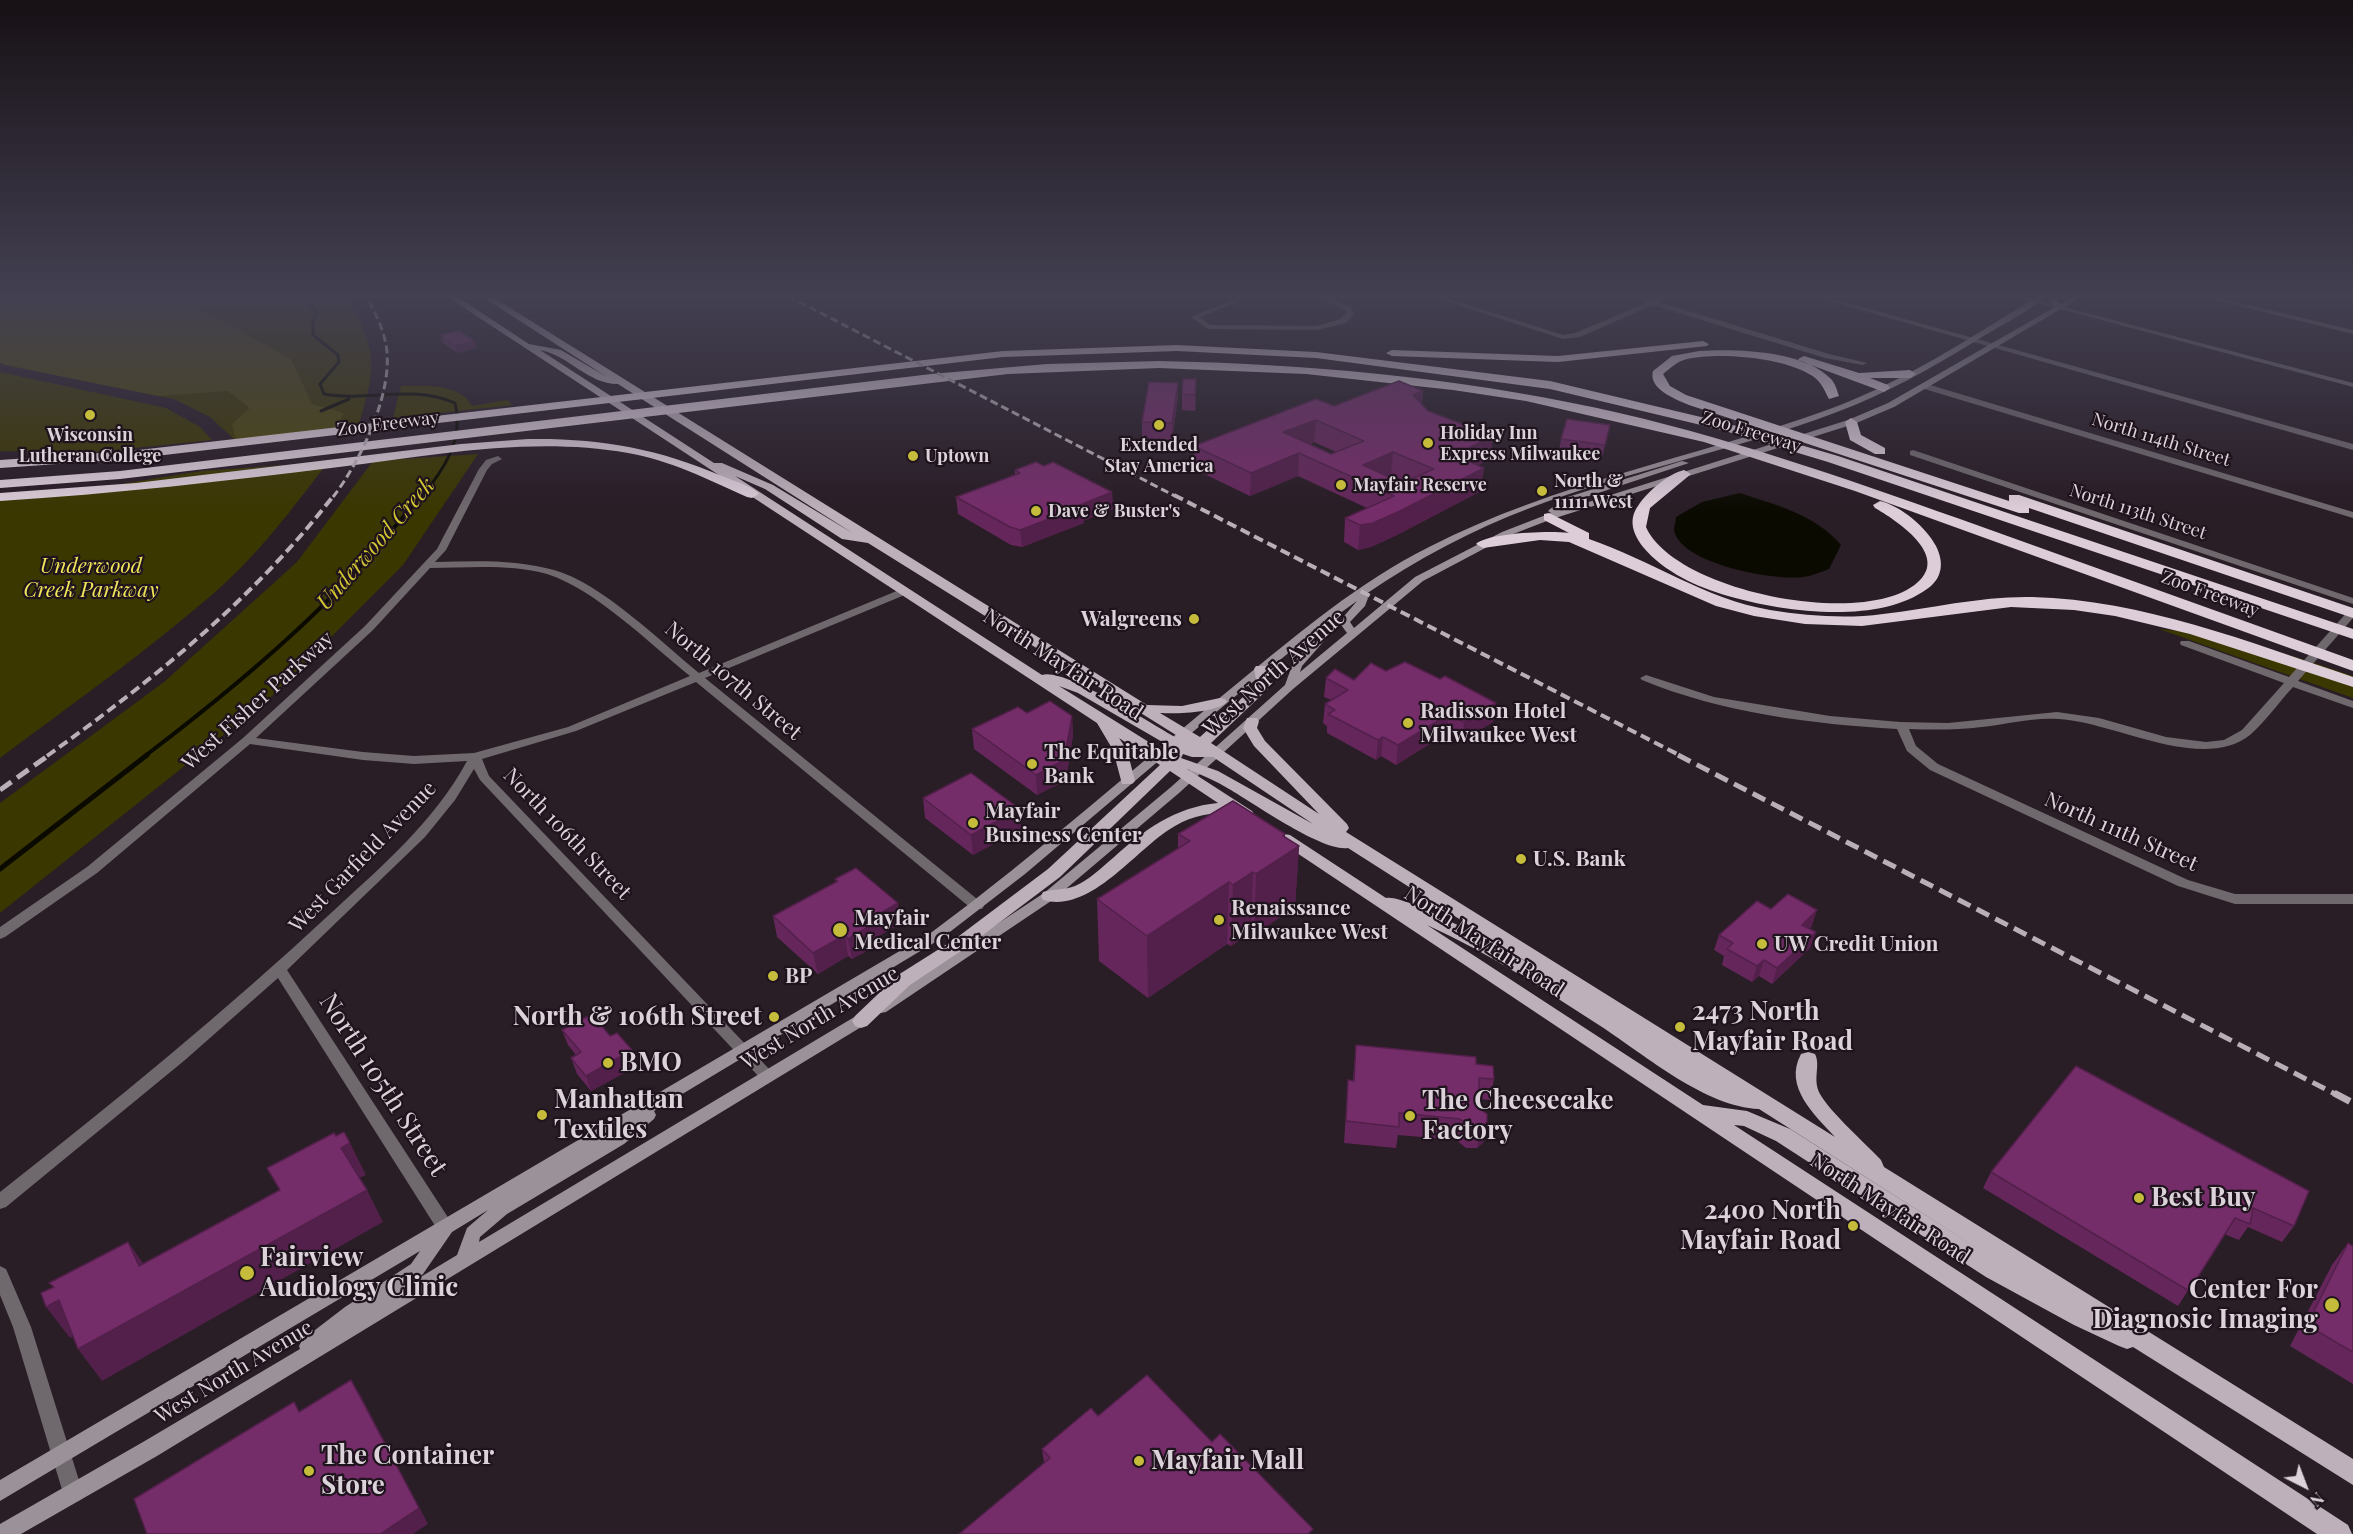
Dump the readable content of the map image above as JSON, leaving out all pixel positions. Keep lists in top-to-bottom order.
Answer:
{
  "streets": {
    "highway": ["Zoo Freeway"],
    "main road": ["North Mayfair Road", "West North Avenue"],
    "street": [
      "North 114th Street",
      "North 113th Street",
      "North 107th Street",
      "West Fisher Parkway",
      "North 111th Street",
      "North 106th Street",
      "West Garfield Avenue",
      "North 105th Street"
    ]
  },
  "crossings": [
    ["North 114th Street", "West North Avenue"],
    ["North Mayfair Road", "West North Avenue"],
    ["West North Avenue", "North 107th Street"],
    ["West North Avenue", "North 106th Street"],
    ["West North Avenue", "North 105th Street"],
    ["North 107th Street", "West Fisher Parkway"],
    ["North 106th Street", "West Garfield Avenue"],
    ["West Garfield Avenue", "North 105th Street"]
  ],
  "water": ["Underwood Creek"],
  "parks": ["Underwood Creek Parkway"],
  "places": [
    "Wisconsin Lutheran College",
    "Extended Stay America",
    "Holiday Inn Express Milwaukee",
    "Uptown",
    "Mayfair Reserve",
    "North & 11111 West",
    "Dave & Buster's",
    "Walgreens",
    "Radisson Hotel Milwaukee West",
    "The Equitable Bank",
    "Mayfair Business Center",
    "U.S. Bank",
    "Renaissance Milwaukee West",
    "Mayfair Medical Center",
    "UW Credit Union",
    "BP",
    "North & 106th Street",
    "2473 North Mayfair Road",
    "BMO",
    "Manhattan Textiles",
    "The Cheesecake Factory",
    "Best Buy",
    "2400 North Mayfair Road",
    "Fairview Audiology Clinic",
    "Center For Diagnosic Imaging",
    "Mayfair Mall",
    "The Container Store"
  ],
  "north": "bottom right"
}
